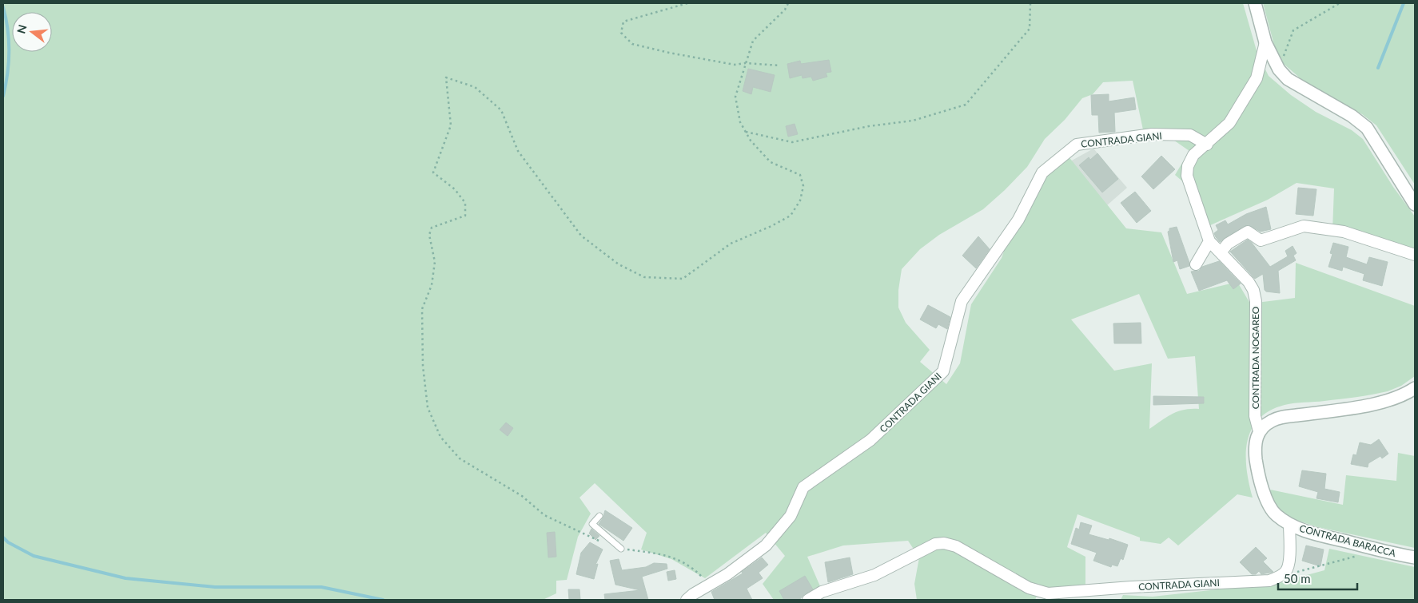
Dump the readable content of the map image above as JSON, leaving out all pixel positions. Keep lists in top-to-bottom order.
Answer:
{
  "streets": {
    "street": ["CONTRADA GIANI", "CONTRADA NOGAREO", "CONTRADA BARACCA"]
  },
  "crossings": [
    ["CONTRADA NOGAREO", "CONTRADA BARACCA"]
  ],
  "scale_bar": "50 m",
  "north": "left"
}
